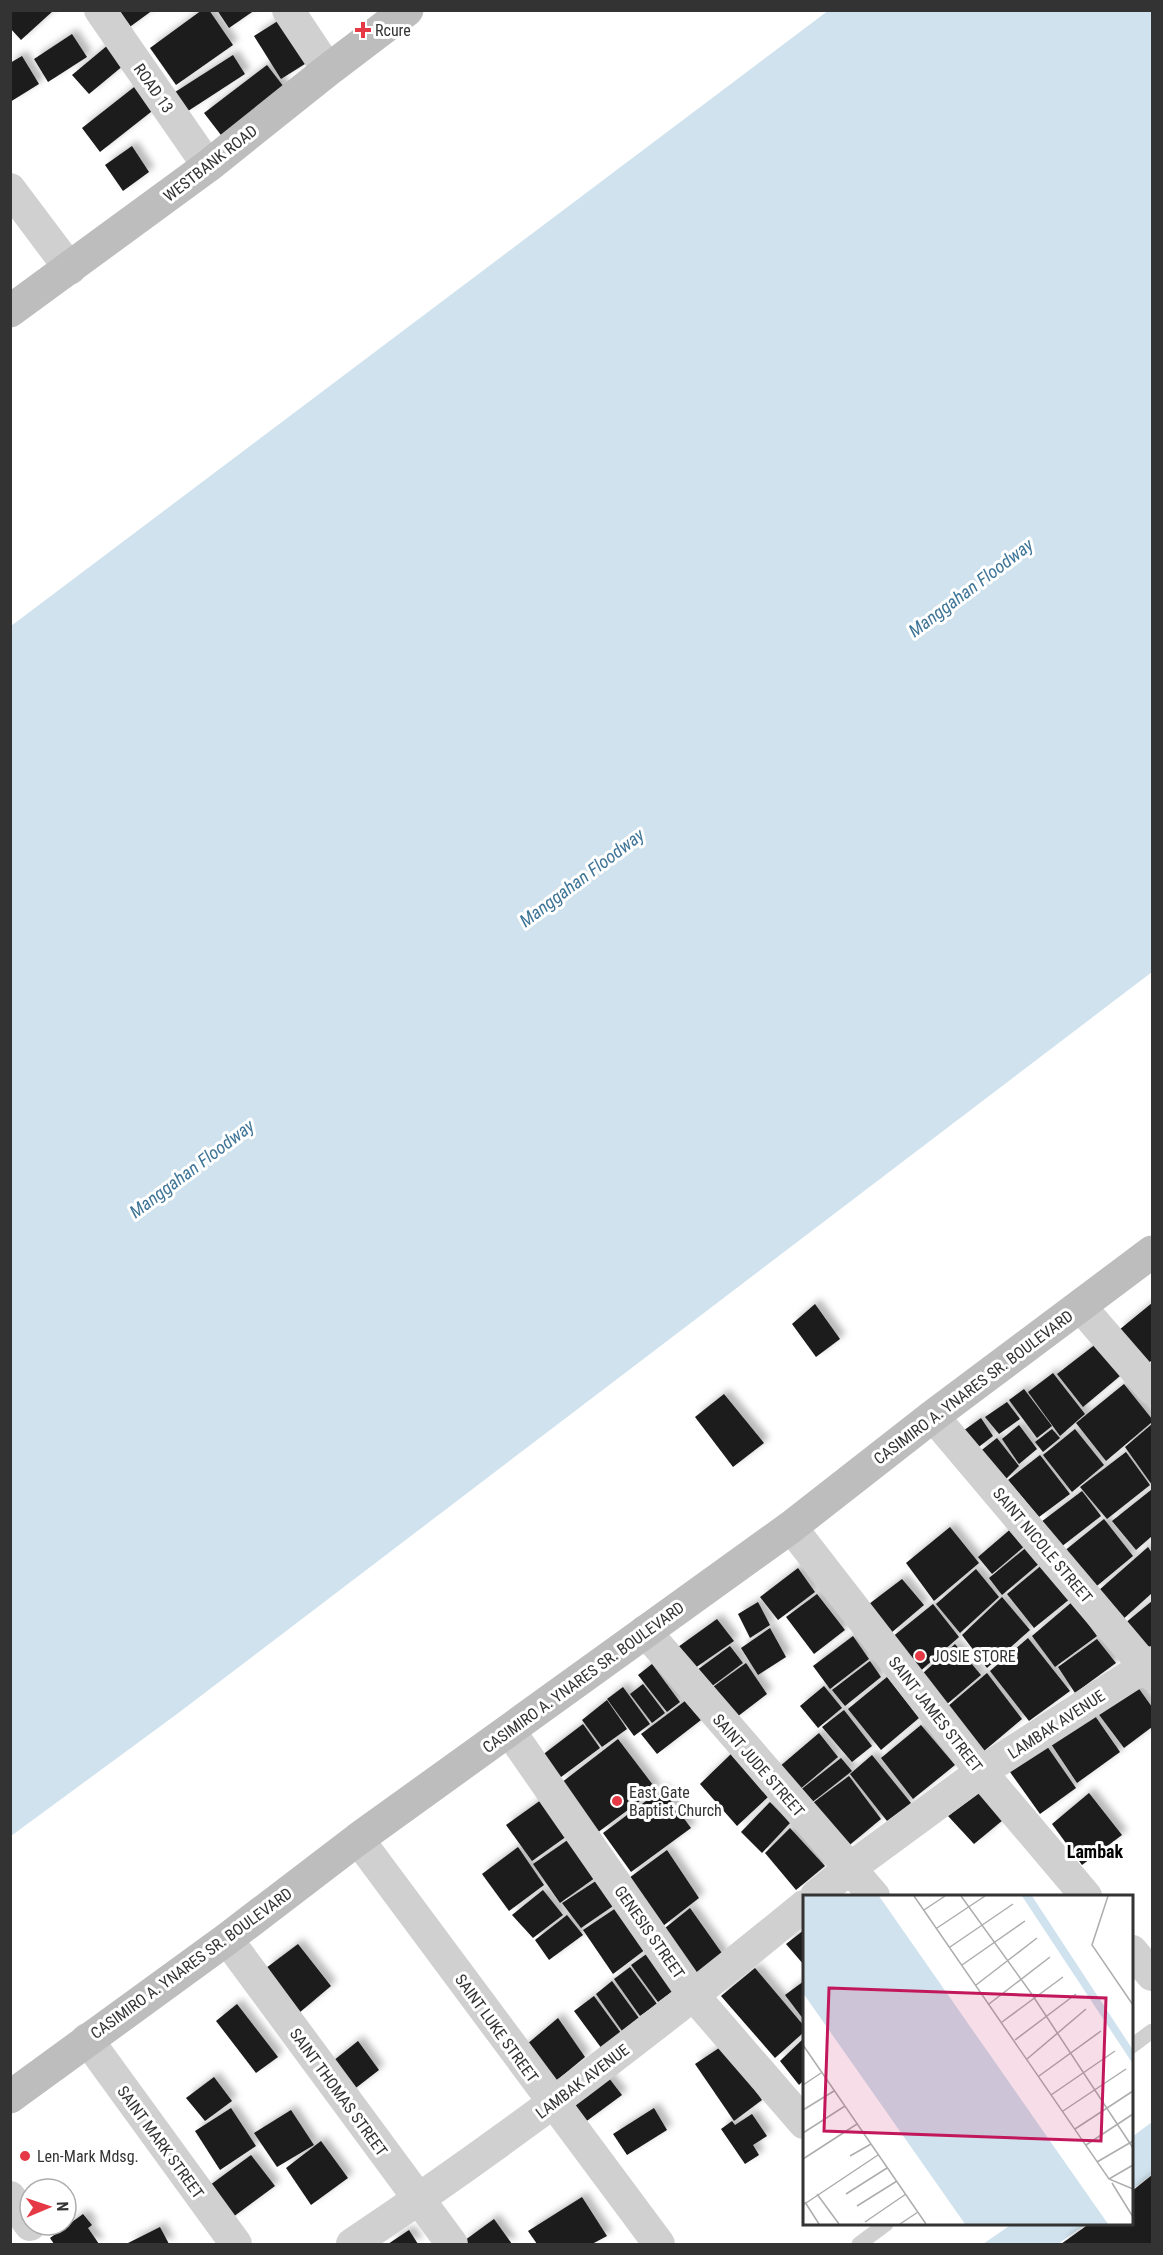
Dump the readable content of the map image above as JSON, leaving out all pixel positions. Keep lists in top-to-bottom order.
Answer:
{
  "streets": {
    "main road": ["WESTBANK ROAD", "CASIMIRO A. YNARES SR. BOULEVARD"],
    "street": [
      "ROAD 13",
      "SAINT NICOLE STREET",
      "SAINT JAMES STREET",
      "LAMBAK AVENUE",
      "SAINT JUDE STREET",
      "GENESIS STREET",
      "SAINT LUKE STREET",
      "SAINT THOMAS STREET",
      "SAINT MARK STREET"
    ]
  },
  "crossings": [
    ["ROAD 13", "WESTBANK ROAD"],
    ["CASIMIRO A. YNARES SR. BOULEVARD", "SAINT NICOLE STREET"],
    ["CASIMIRO A. YNARES SR. BOULEVARD", "SAINT JAMES STREET"],
    ["CASIMIRO A. YNARES SR. BOULEVARD", "SAINT JUDE STREET"],
    ["CASIMIRO A. YNARES SR. BOULEVARD", "GENESIS STREET"],
    ["CASIMIRO A. YNARES SR. BOULEVARD", "SAINT LUKE STREET"],
    ["CASIMIRO A. YNARES SR. BOULEVARD", "SAINT THOMAS STREET"],
    ["CASIMIRO A. YNARES SR. BOULEVARD", "SAINT MARK STREET"],
    ["SAINT NICOLE STREET", "LAMBAK AVENUE"],
    ["SAINT JAMES STREET", "LAMBAK AVENUE"],
    ["LAMBAK AVENUE", "SAINT JUDE STREET"],
    ["LAMBAK AVENUE", "GENESIS STREET"],
    ["LAMBAK AVENUE", "SAINT LUKE STREET"],
    ["LAMBAK AVENUE", "SAINT THOMAS STREET"]
  ],
  "districts": ["Lambak"],
  "water": ["Manggahan Floodway"],
  "places": {
    "health": ["Rcure"],
    "other": ["JOSIE STORE", "East Gate Baptist Church", "Len-Mark Mdsg."]
  },
  "north": "right"
}
